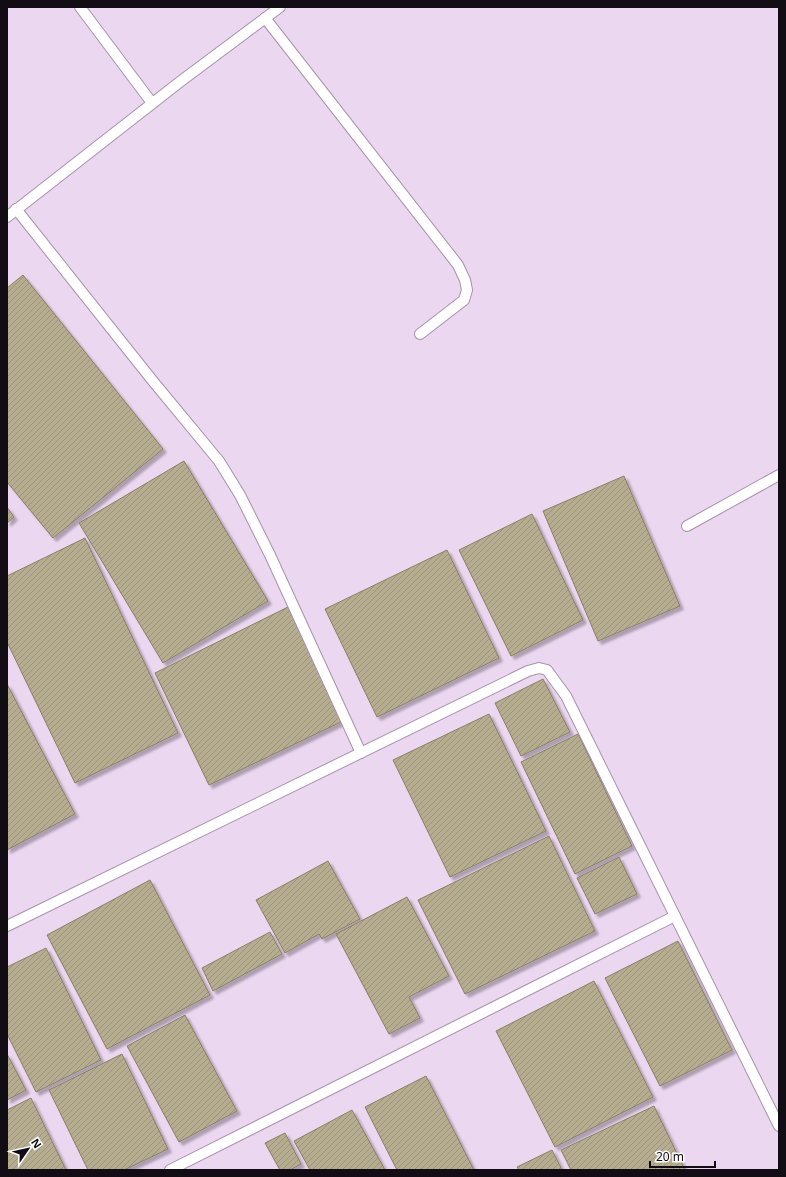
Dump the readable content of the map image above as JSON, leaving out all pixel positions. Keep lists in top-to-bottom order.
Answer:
{
  "scale_bar": "20 m",
  "north": "top right"
}
